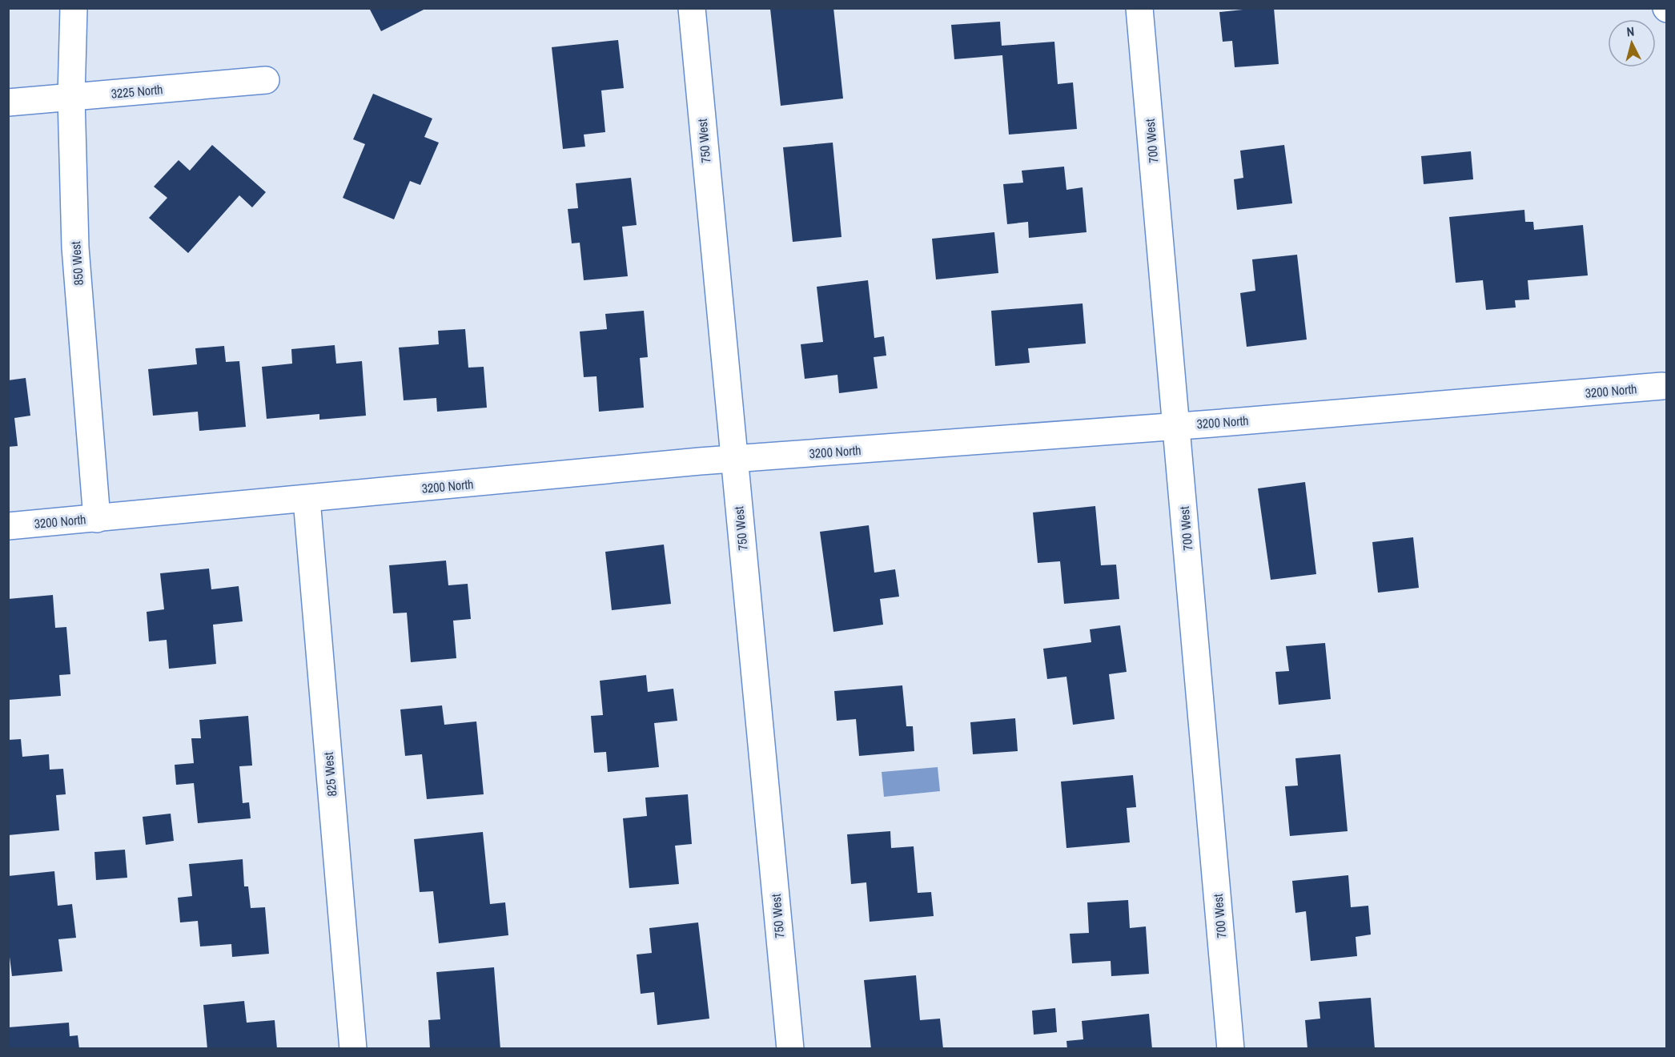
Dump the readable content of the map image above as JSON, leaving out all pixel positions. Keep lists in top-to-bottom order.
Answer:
{
  "streets": {
    "street": [
      "3225 North",
      "750 West",
      "700 West",
      "850 West",
      "3200 North",
      "825 West"
    ]
  },
  "crossings": [
    ["3225 North", "850 West"],
    ["750 West", "3200 North"],
    ["700 West", "3200 North"],
    ["850 West", "3200 North"],
    ["3200 North", "825 West"]
  ],
  "north": "top"
}
